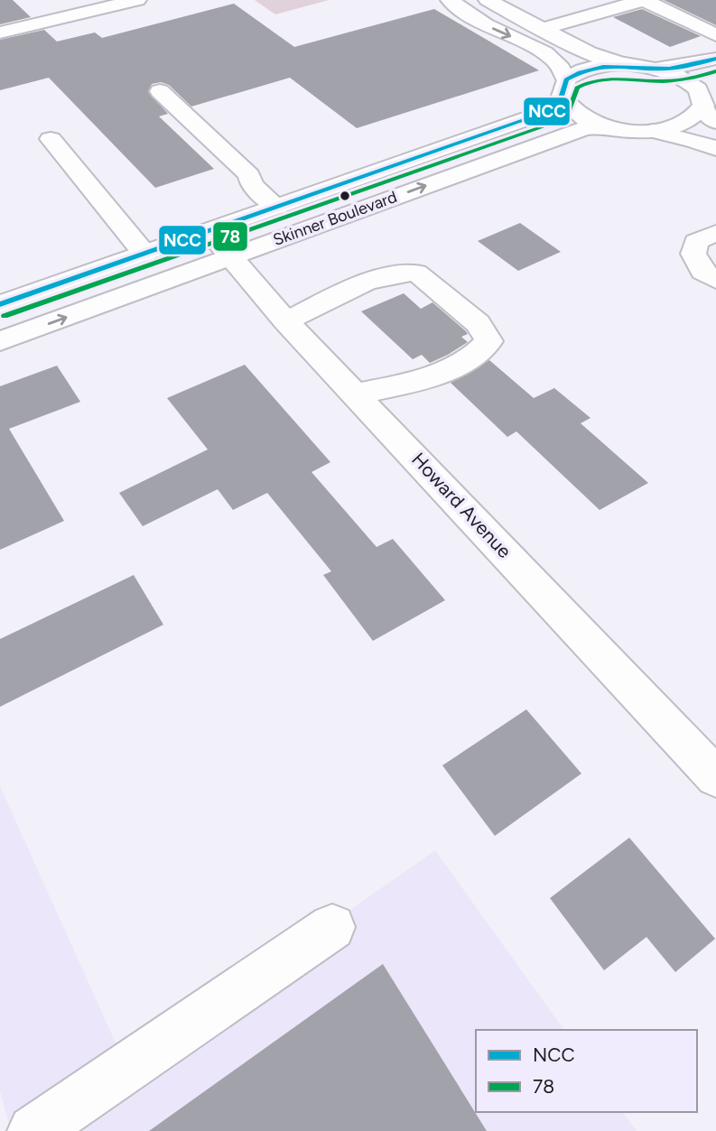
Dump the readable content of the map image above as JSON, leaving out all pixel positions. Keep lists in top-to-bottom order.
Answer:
{
  "streets": {
    "main road": ["Skinner Boulevard", "Howard Avenue"]
  },
  "crossings": [
    ["Skinner Boulevard", "Howard Avenue"]
  ],
  "lines": ["transit line NCC", "transit line 78"],
  "legend": ["NCC", "78"]
}
